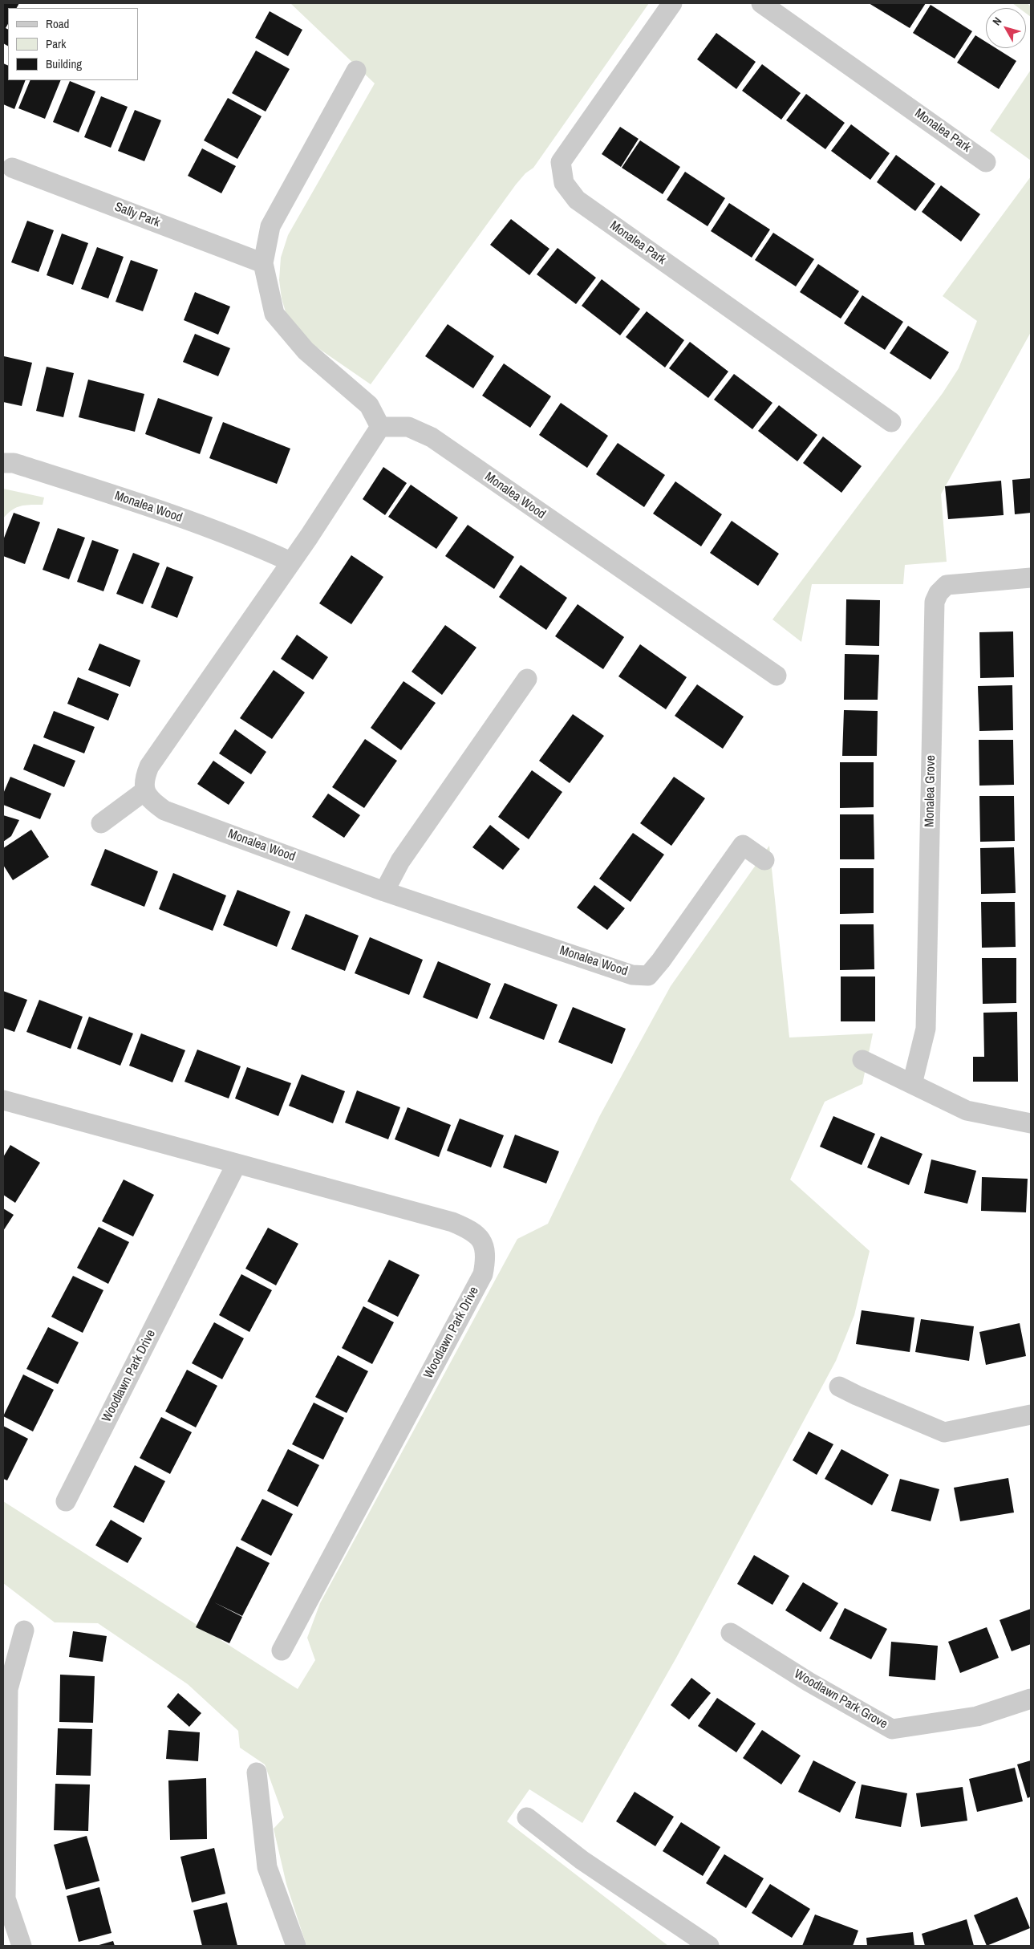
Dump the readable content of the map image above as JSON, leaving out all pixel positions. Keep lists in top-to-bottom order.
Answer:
{
  "streets": {
    "street": [
      "Monalea Park",
      "Sally Park",
      "Monalea Wood",
      "Monalea Grove",
      "Woodlawn Park Drive",
      "Woodlawn Park Grove"
    ]
  },
  "legend": ["Road", "Park", "Building"],
  "north": "top left"
}
